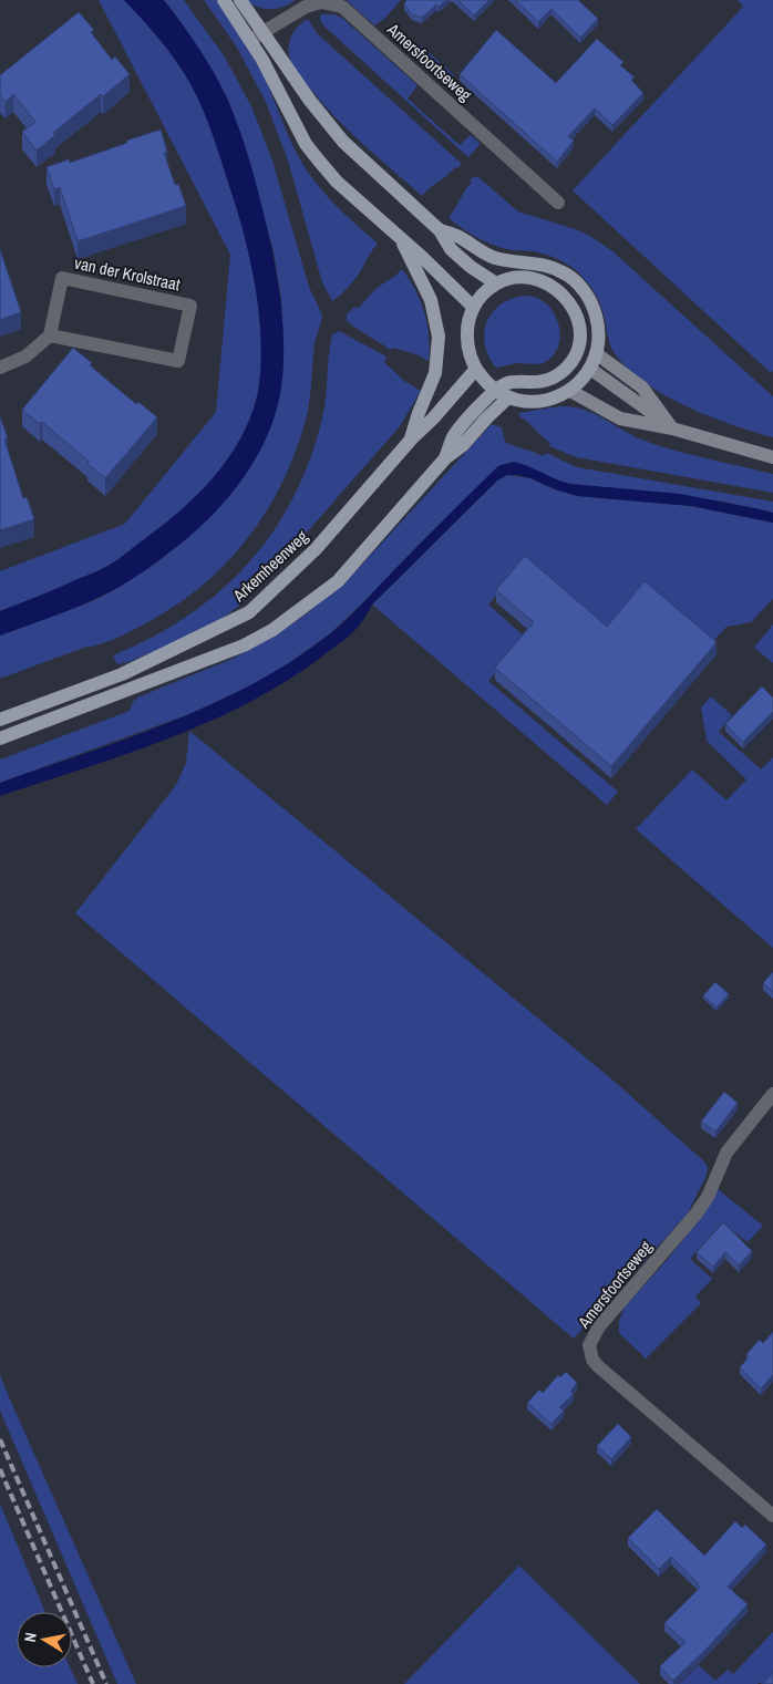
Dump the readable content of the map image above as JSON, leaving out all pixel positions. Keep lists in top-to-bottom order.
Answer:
{
  "streets": {
    "main road": ["Arkemheenweg"],
    "street": ["Amersfoortseweg", "van der Krolstraat"]
  },
  "north": "left"
}
